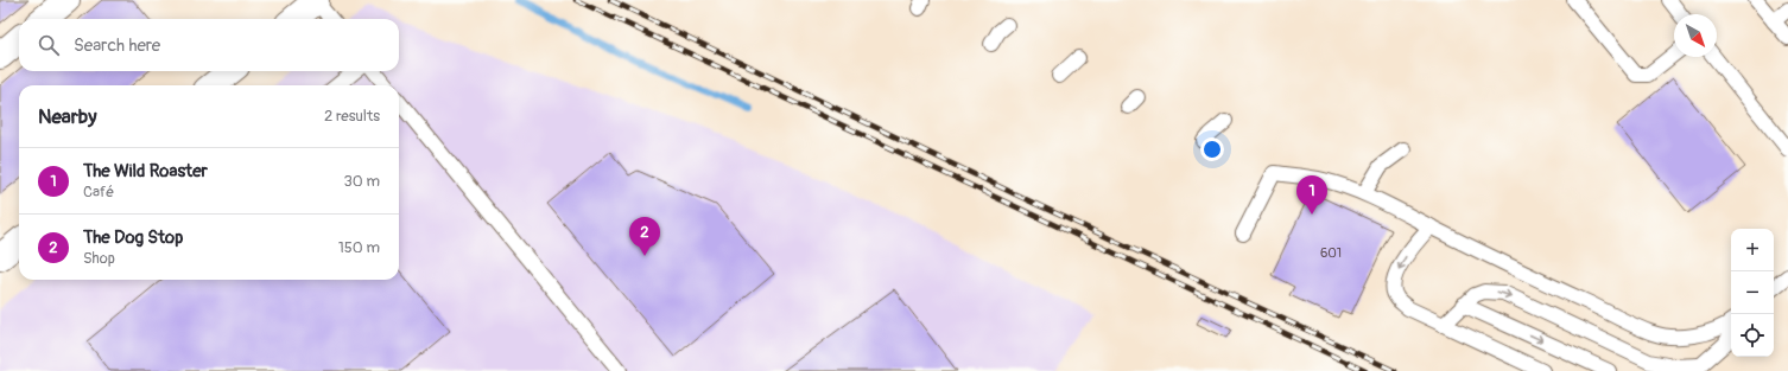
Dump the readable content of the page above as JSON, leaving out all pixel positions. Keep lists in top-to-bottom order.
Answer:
{
  "house_numbers": ["601"],
  "north": "bottom right",
  "page": {
    "search": "Search here",
    "heading": ["Nearby", "2 results"],
    "list": [
      {
        "mark": "1",
        "name": "The Wild Roaster",
        "note": "Café",
        "value": "30 m"
      },
      {
        "mark": "2",
        "name": "The Dog Stop",
        "note": "Shop",
        "value": "150 m"
      }
    ],
    "pins": ["1", "2"],
    "map_buttons": ["+", "−"]
  }
}
